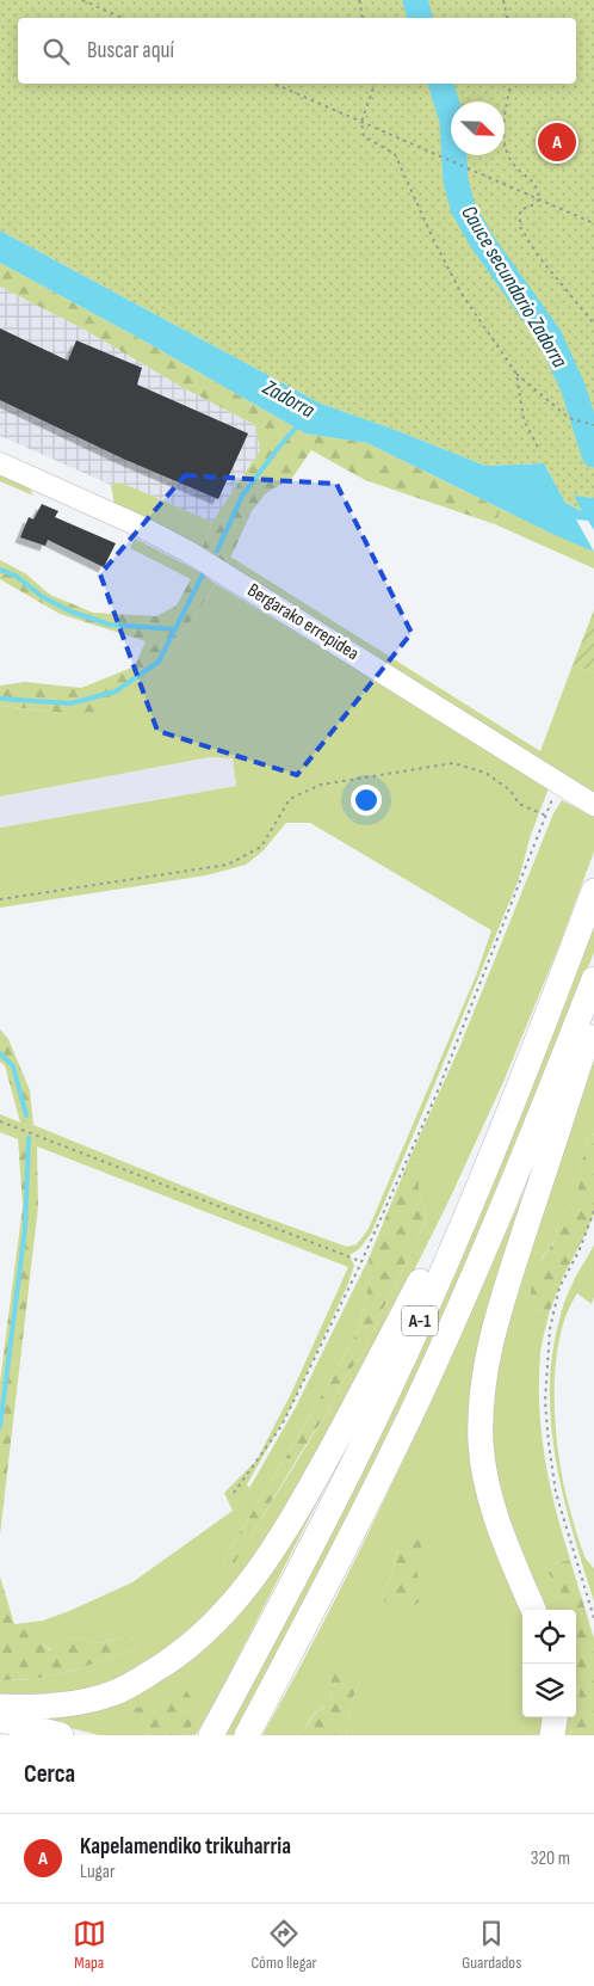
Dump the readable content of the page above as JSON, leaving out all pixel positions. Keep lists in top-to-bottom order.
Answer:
{
  "streets": {
    "highway": ["A-1"],
    "street": ["Bergarako errepidea"]
  },
  "water": ["Cauce secundario Zadorra", "Zadorra"],
  "north": "bottom right",
  "page": {
    "search": "Buscar aquí",
    "pins": "A",
    "heading": "Cerca",
    "list": [
      {
        "mark": "A",
        "name": "Kapelamendiko trikuharria",
        "note": "Lugar",
        "value": "320 m"
      }
    ],
    "nav": ["Mapa", "Cómo llegar", "Guardados"]
  }
}
